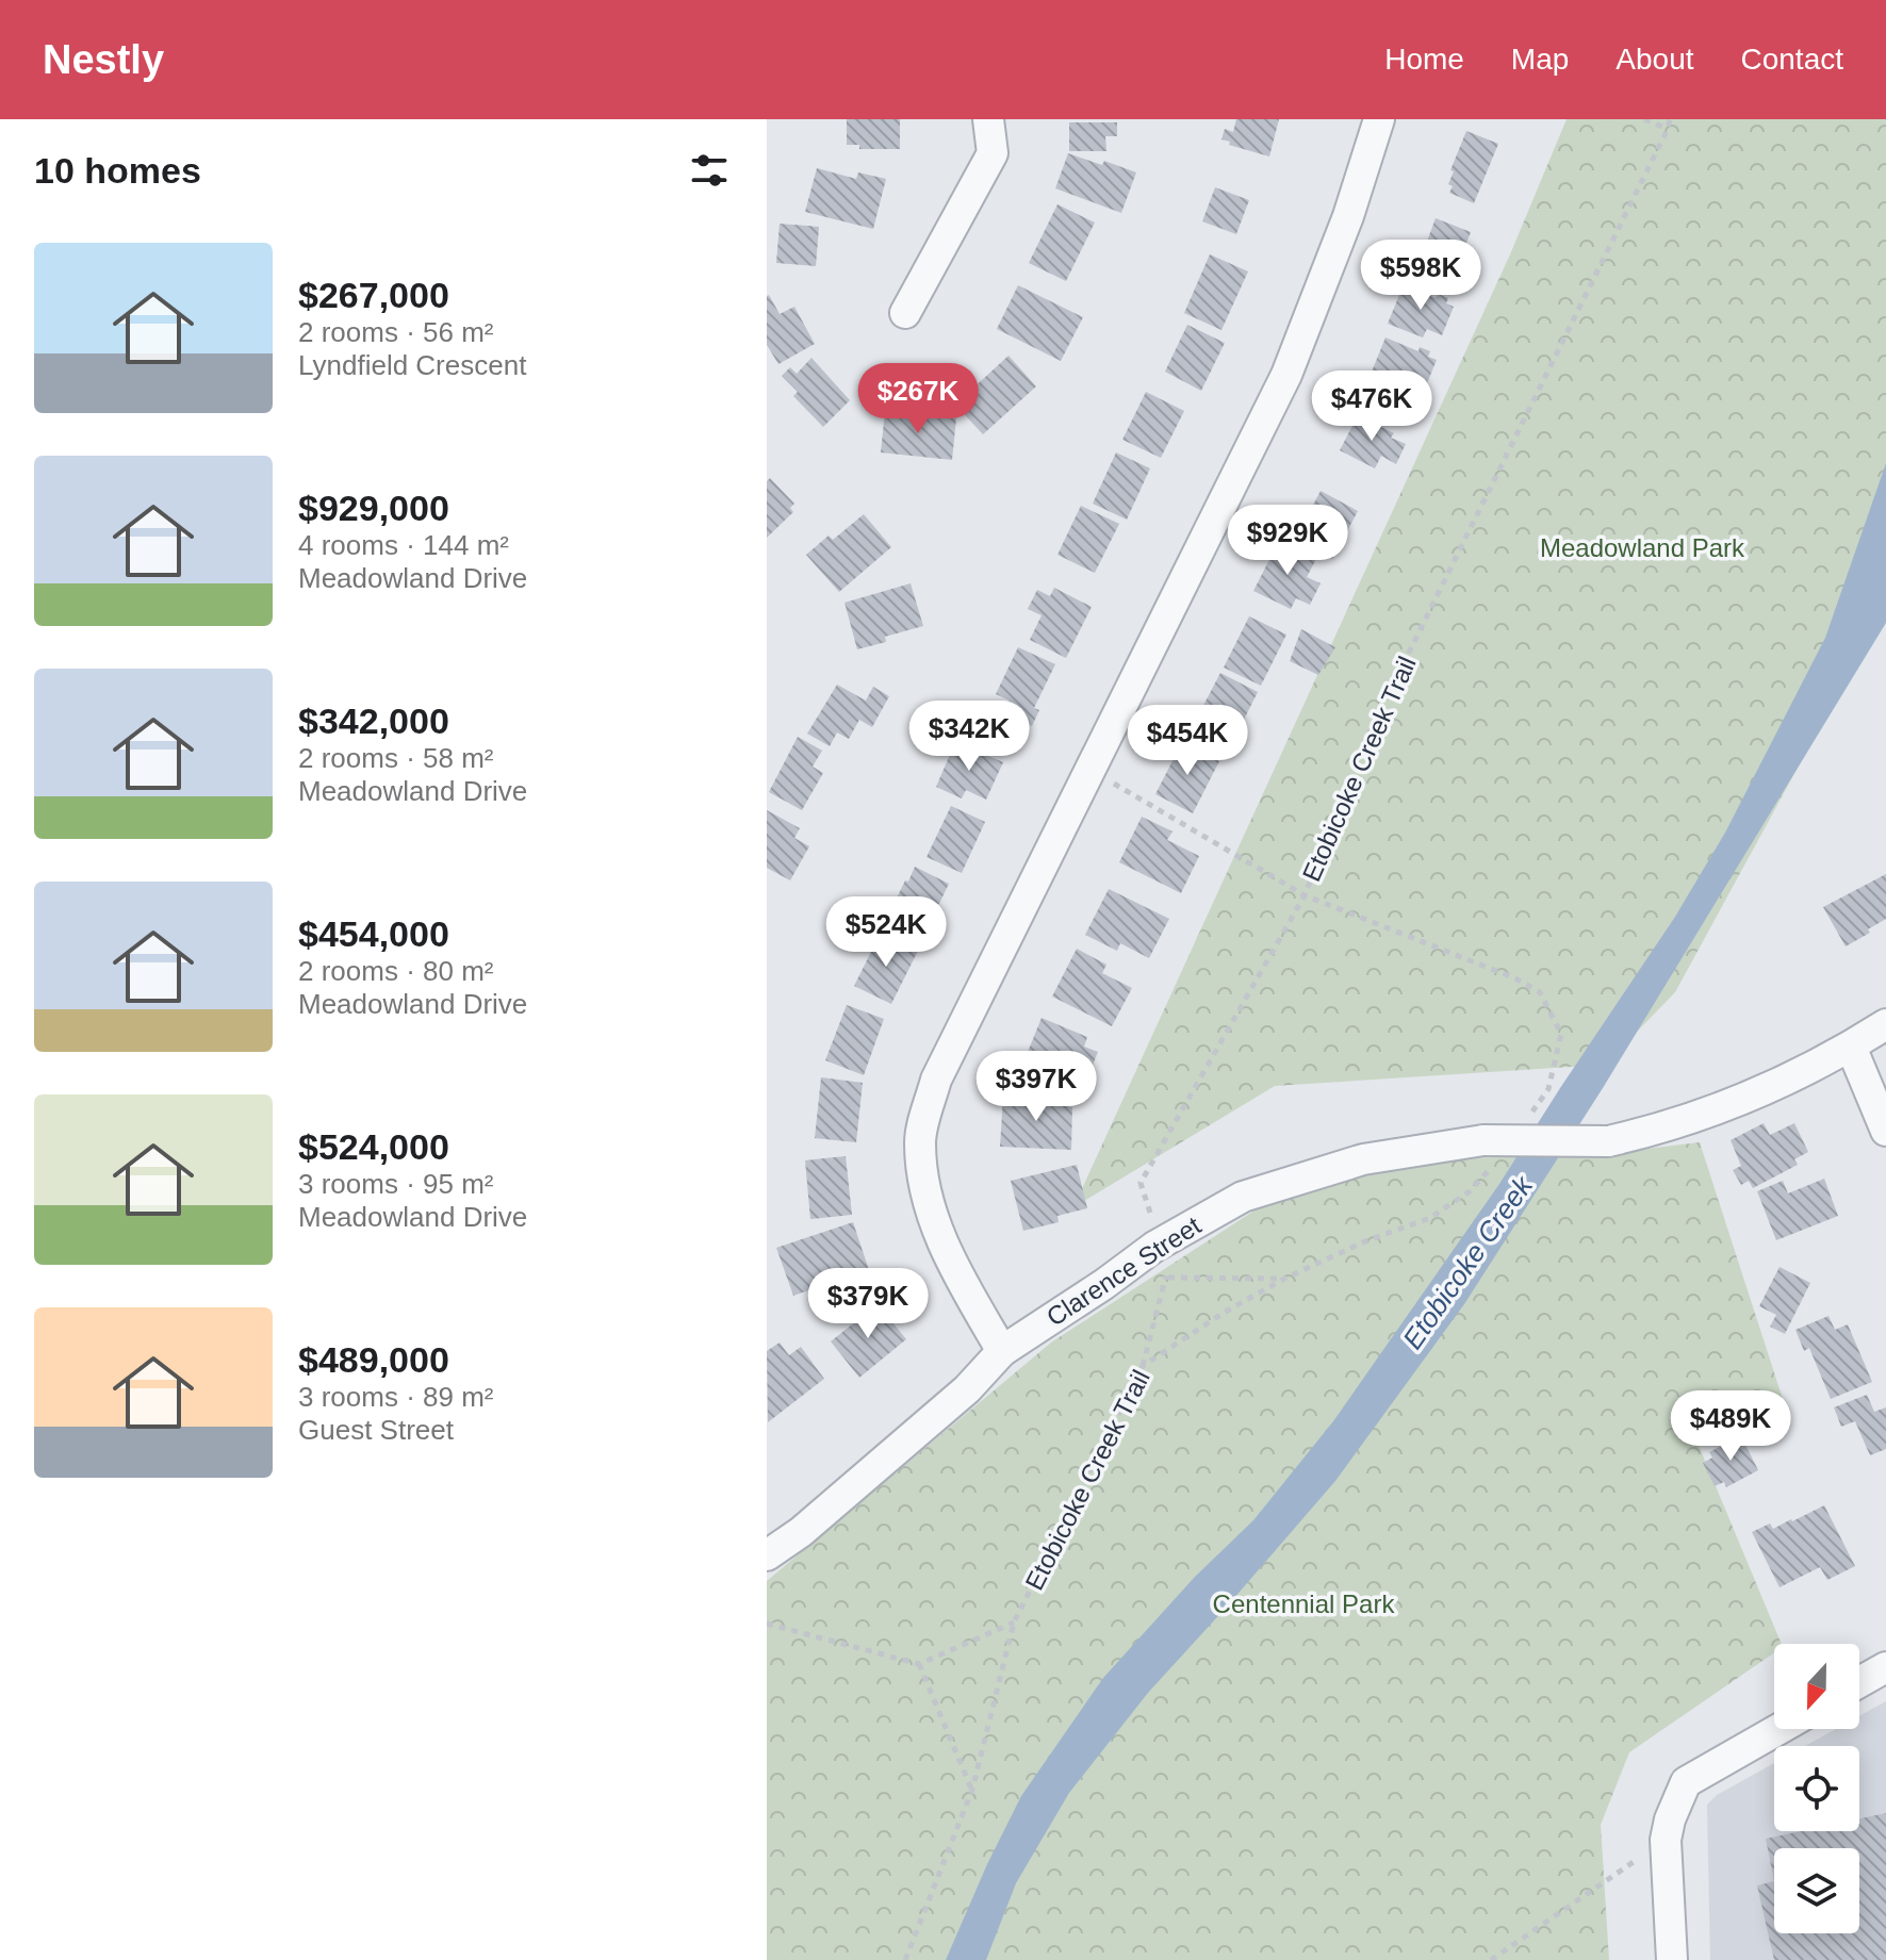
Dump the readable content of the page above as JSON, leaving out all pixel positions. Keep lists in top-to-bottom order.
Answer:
{
  "streets": {
    "street": ["Clarence Street"],
    "path": ["Etobicoke Creek Trail"]
  },
  "crossings": [
    ["Etobicoke Creek Trail", "Clarence Street"]
  ],
  "water": ["Etobicoke Creek"],
  "parks": ["Meadowland Park", "Centennial Park"],
  "north": "bottom",
  "page": {
    "header": "Nestly",
    "nav": [
      "Home",
      "Map",
      "About",
      "Contact"
    ],
    "heading": "10 homes",
    "list": [
      {
        "name": "$267,000",
        "note": "2 rooms · 56 m² · Lyndfield Crescent"
      },
      {
        "name": "$929,000",
        "note": "4 rooms · 144 m² · Meadowland Drive"
      },
      {
        "name": "$342,000",
        "note": "2 rooms · 58 m² · Meadowland Drive"
      },
      {
        "name": "$454,000",
        "note": "2 rooms · 80 m² · Meadowland Drive"
      },
      {
        "name": "$524,000",
        "note": "3 rooms · 95 m² · Meadowland Drive"
      },
      {
        "name": "$489,000",
        "note": "3 rooms · 89 m² · Guest Street"
      }
    ],
    "price": [
      "$598K",
      "$267K",
      "$476K",
      "$929K",
      "$342K",
      "$454K",
      "$524K",
      "$397K",
      "$379K",
      "$489K"
    ]
  }
}
